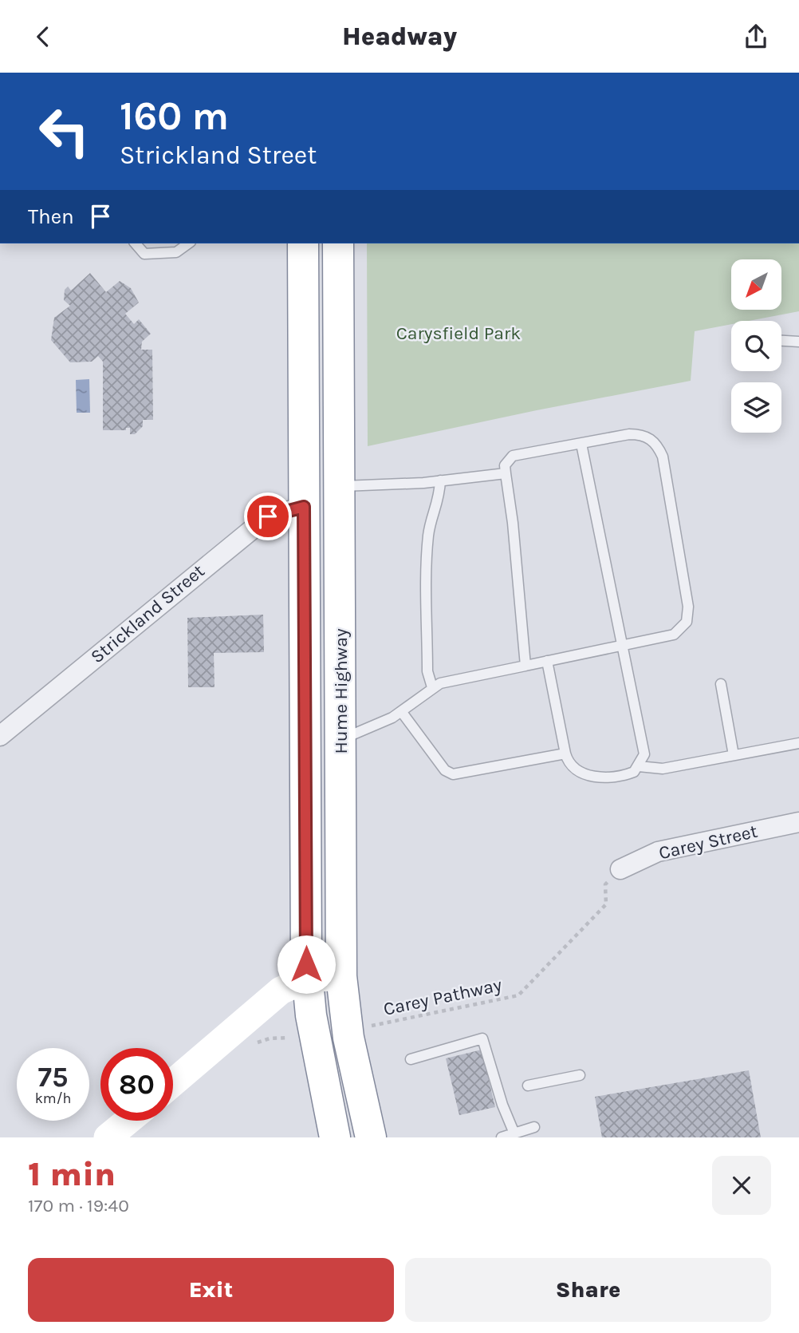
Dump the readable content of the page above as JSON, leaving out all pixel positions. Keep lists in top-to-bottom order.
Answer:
{
  "streets": {
    "highway": ["Hume Highway"],
    "street": ["Strickland Street", "Carey Street"],
    "path": ["Carey Pathway"]
  },
  "crossings": [
    ["Strickland Street", "Hume Highway"],
    ["Carey Street", "Carey Pathway"]
  ],
  "parks": ["Carysfield Park"],
  "north": "bottom left",
  "page": {
    "header": "Headway",
    "turn": ["160 m", "Strickland Street"],
    "then": "Then",
    "speed": "75 km/h",
    "limit": "80",
    "heading": ["1 min", "170 m · 19:40"],
    "buttons": ["Exit", "Share"]
  }
}
